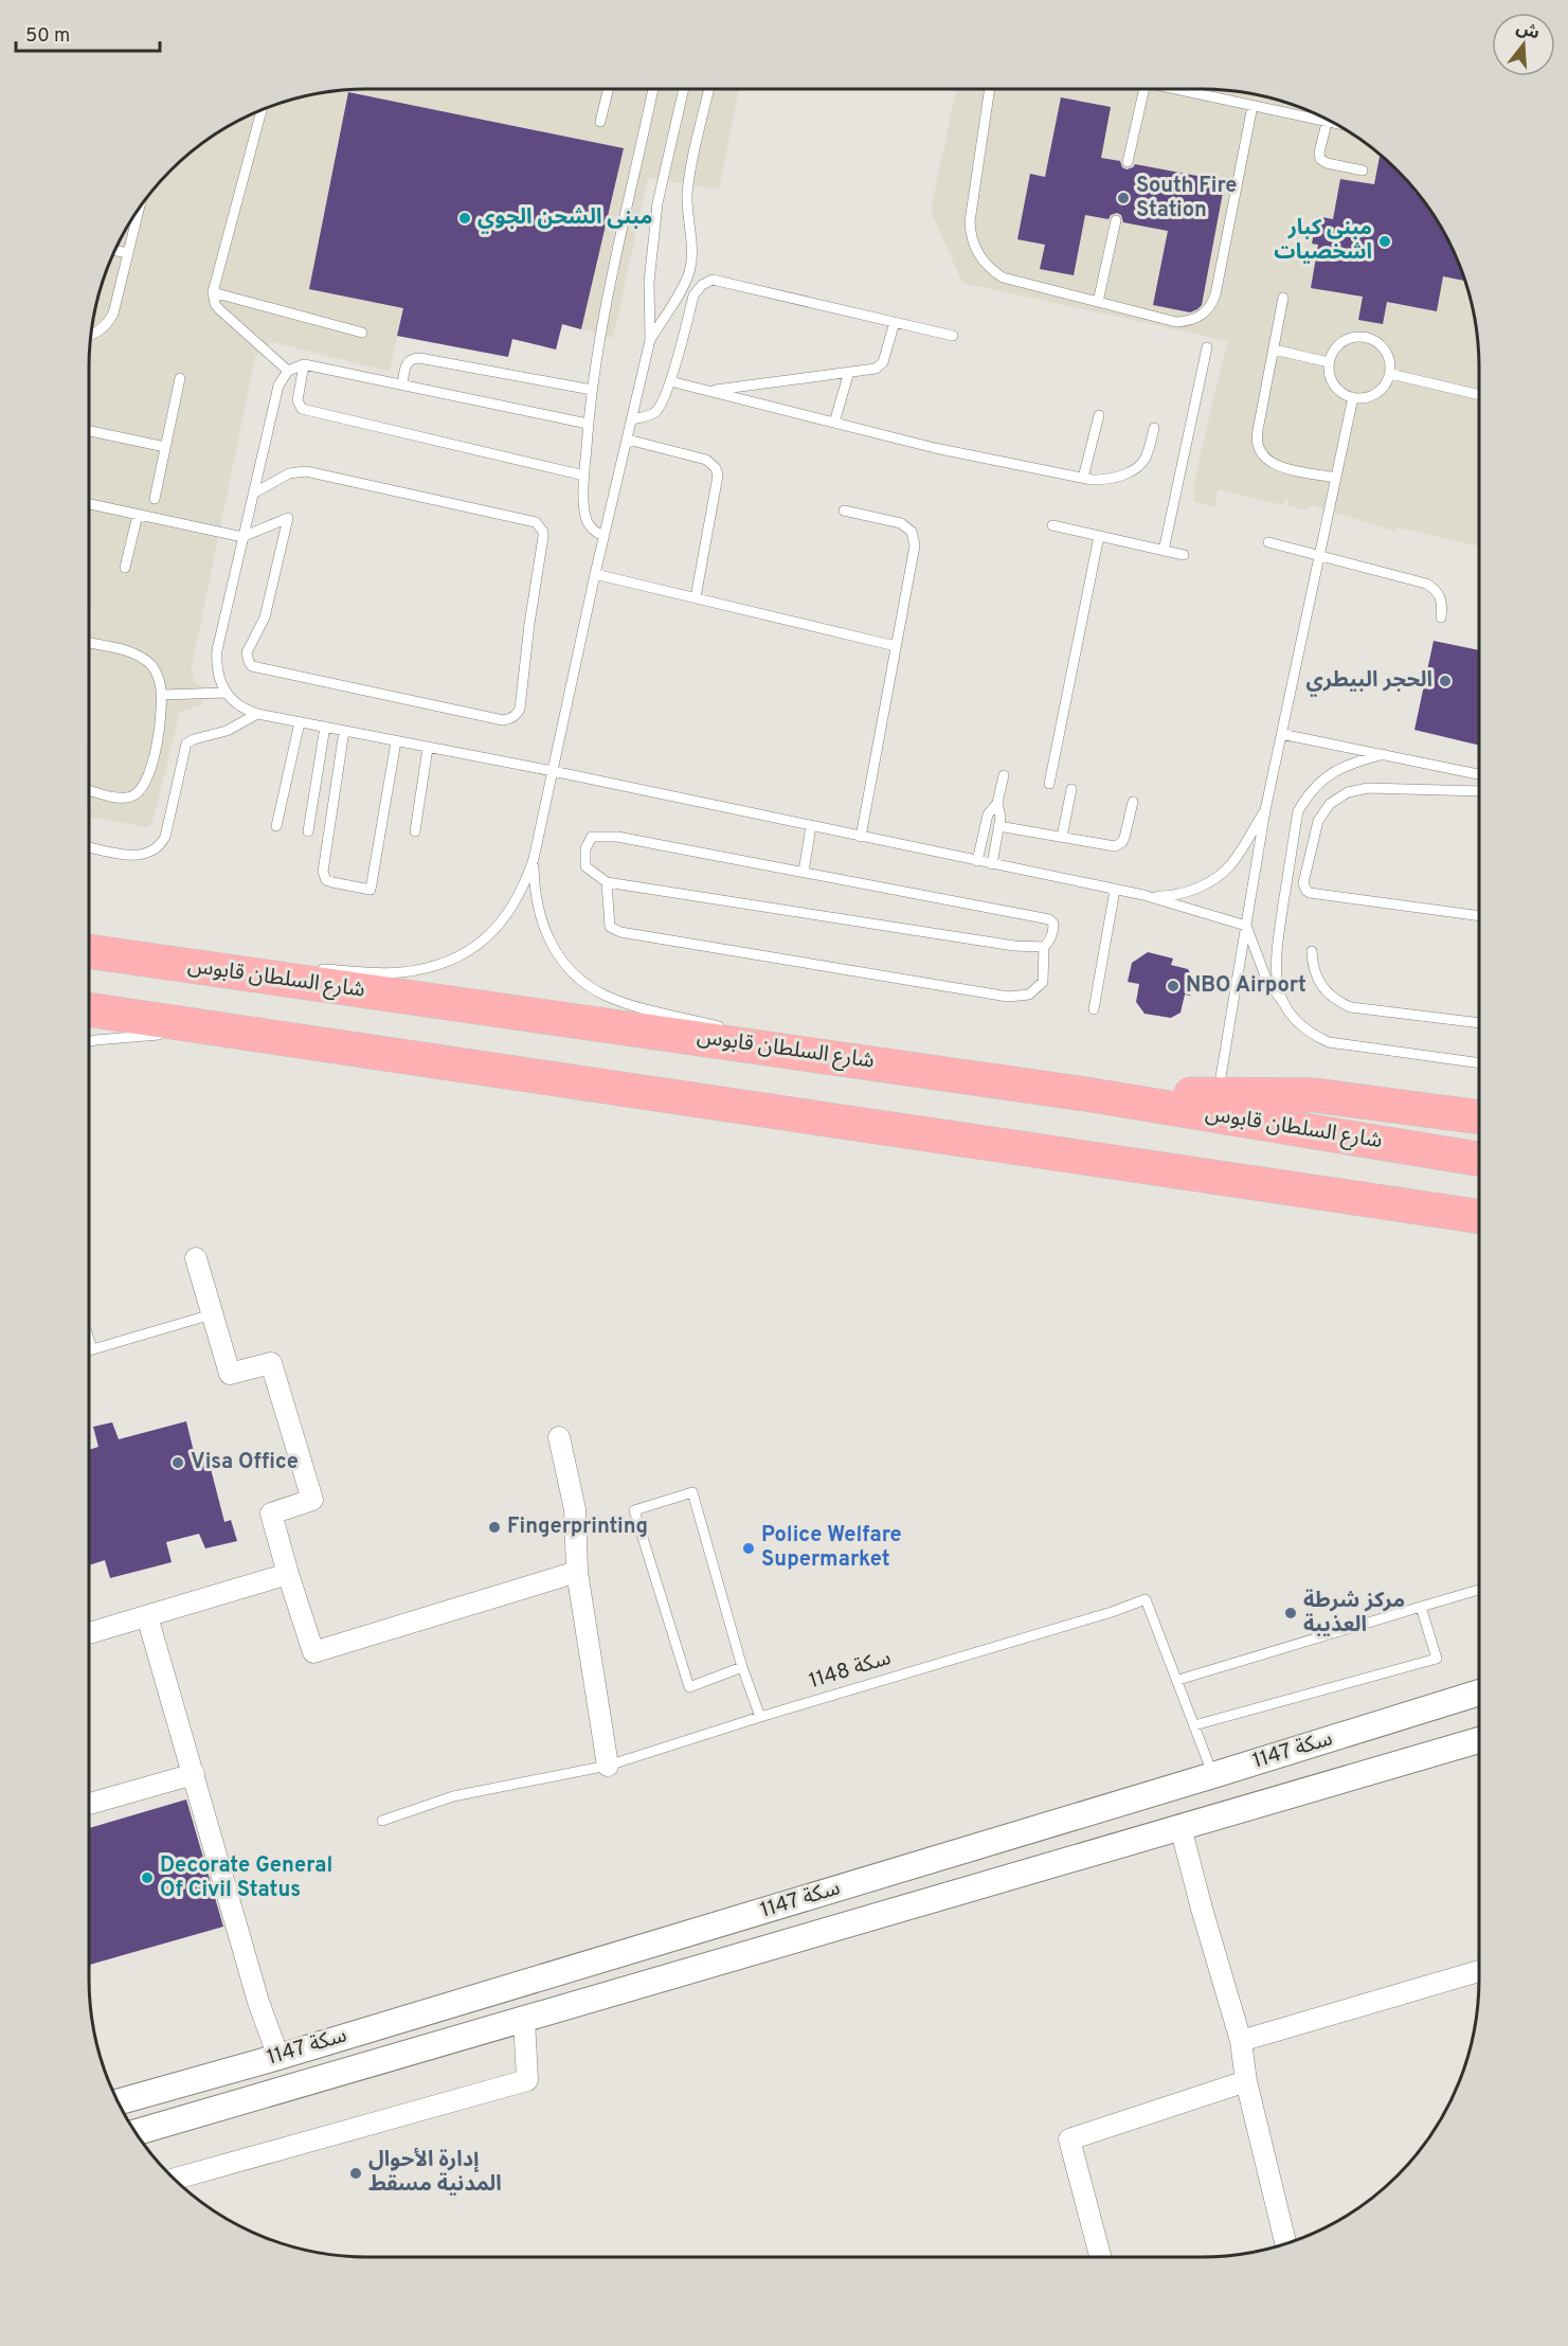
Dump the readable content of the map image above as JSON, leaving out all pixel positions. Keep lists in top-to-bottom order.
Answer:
{
  "streets": {
    "highway": ["شارع السلطان قابوس"],
    "street": ["سكة 1147"],
    "lane": ["سكة 1148"]
  },
  "crossings": [
    ["سكة 1148", "سكة 1147"]
  ],
  "places": [
    "South Fire Station",
    "مبنى الشحن الجوي",
    "مبنى كبار اشخصيات",
    "الحجر البيطري",
    "NBO Airport",
    "Visa Office",
    "Fingerprinting",
    "Police Welfare Supermarket",
    "مركز شرطة العذيبة",
    "Decorate General Of Civil Status",
    "إدارة الأحوال المدنية مسقط"
  ],
  "scale_bar": "50 m",
  "north": "top"
}
